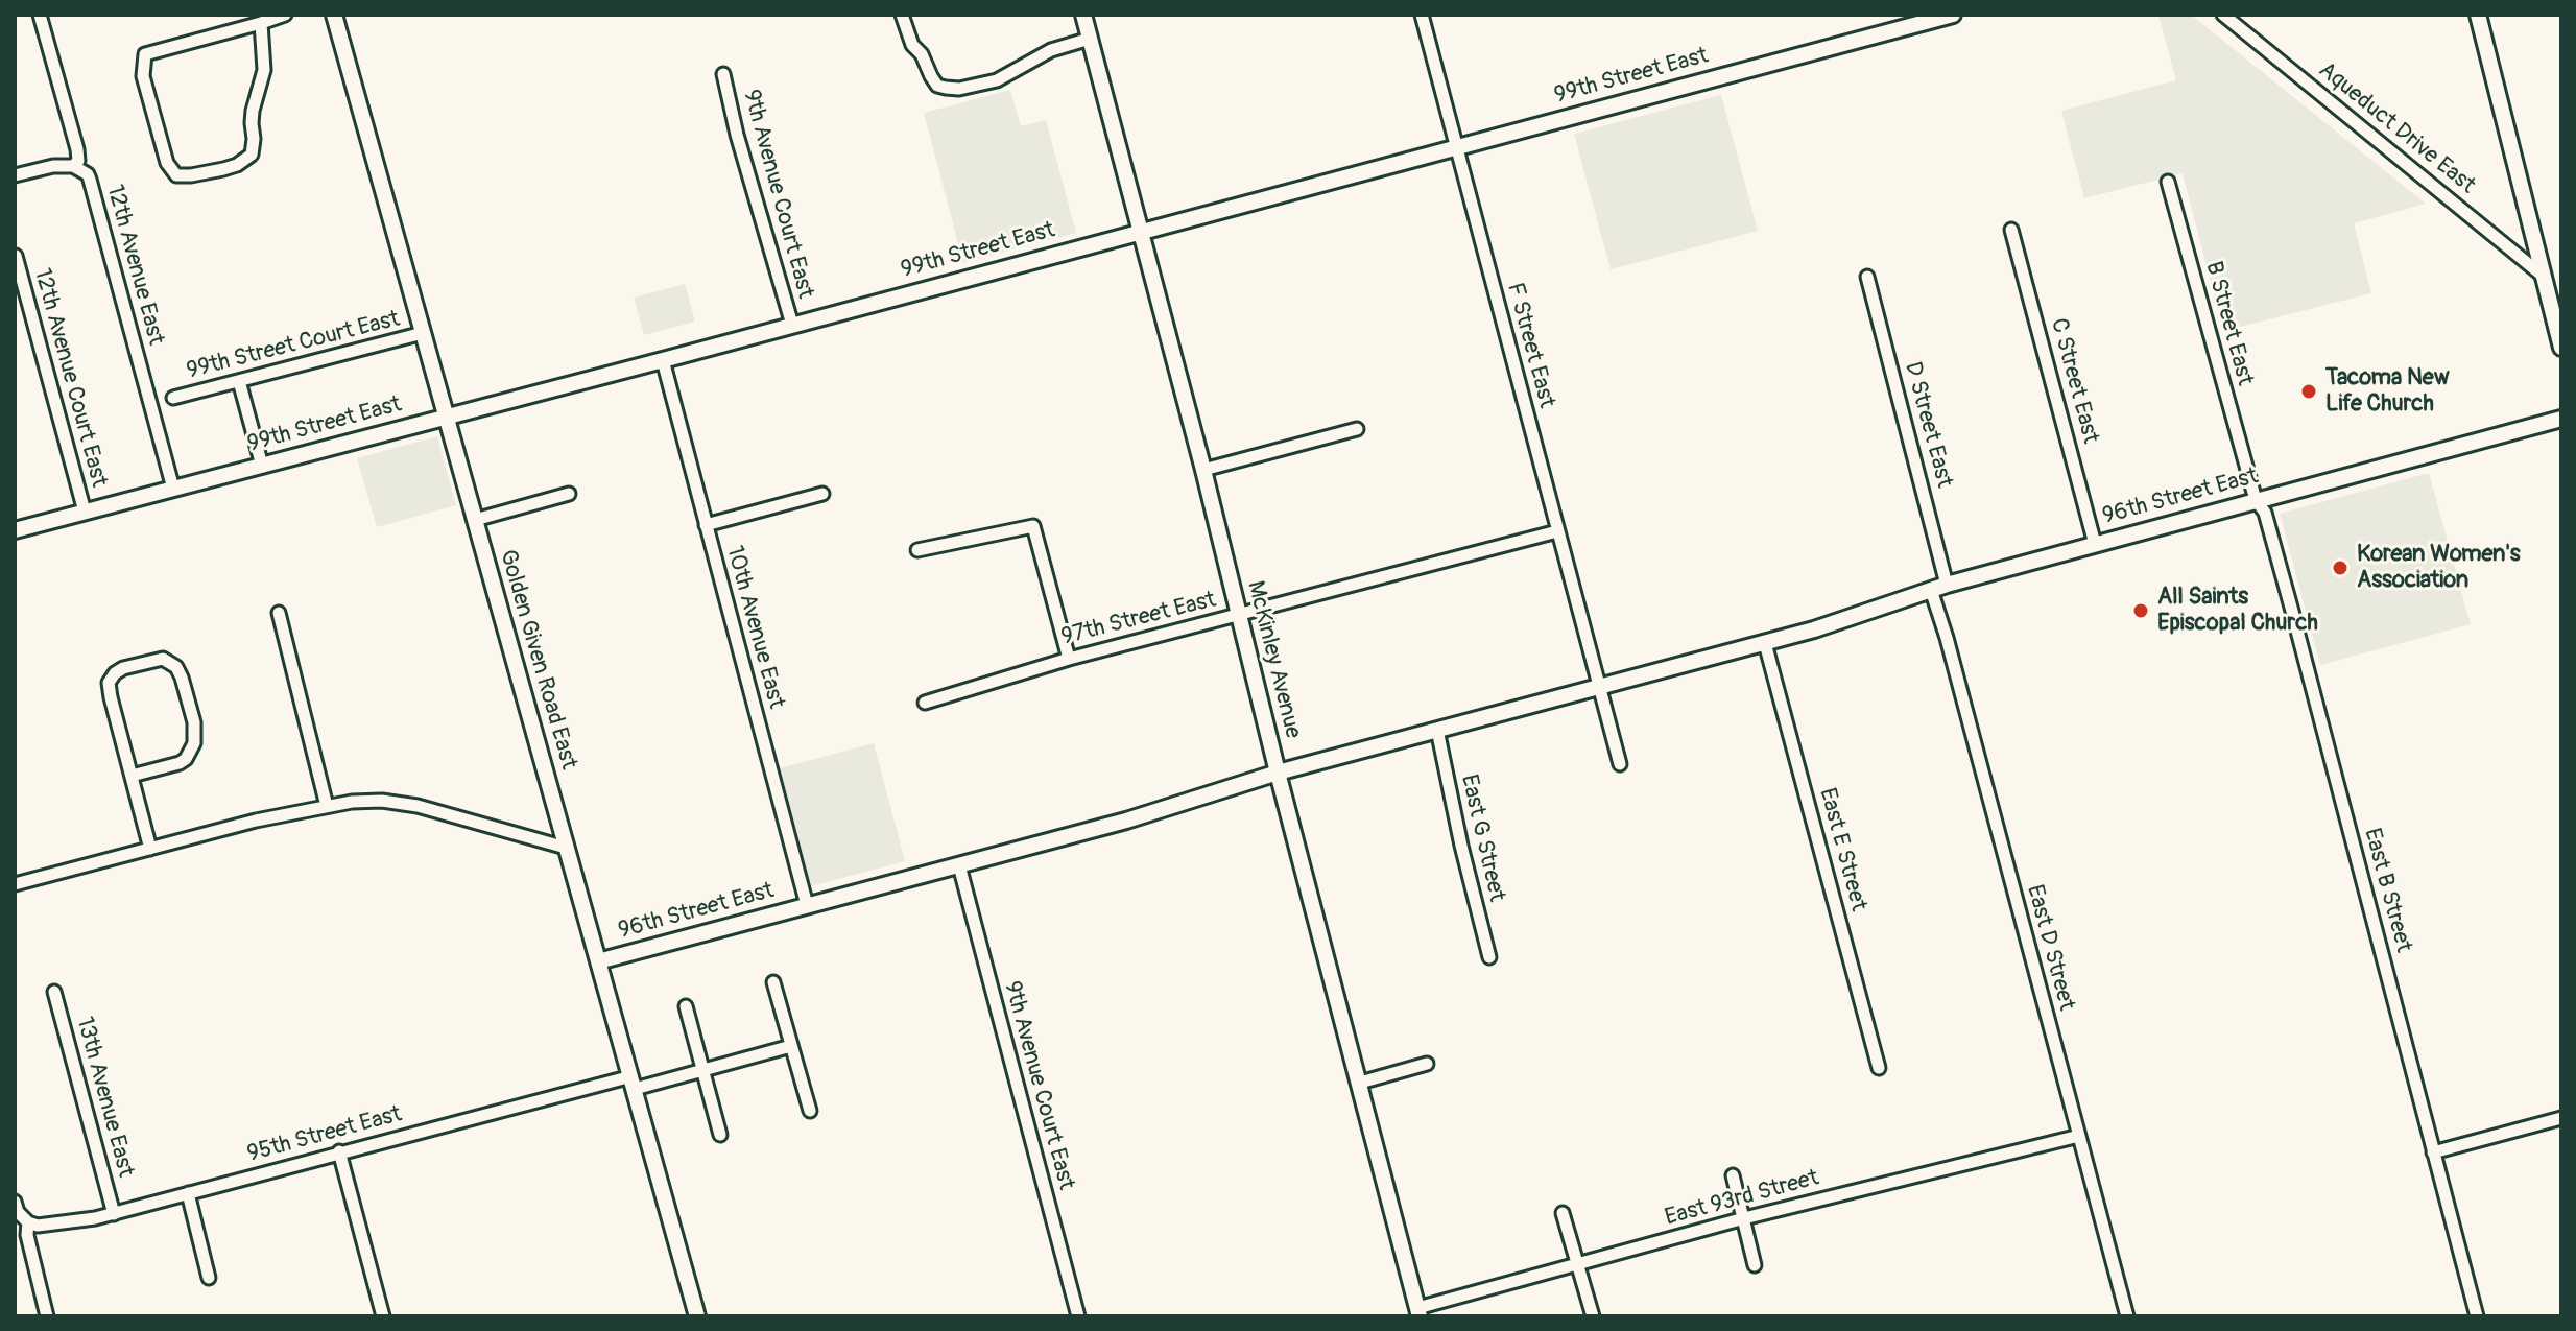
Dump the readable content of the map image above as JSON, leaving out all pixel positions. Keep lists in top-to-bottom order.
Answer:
{
  "streets": {
    "street": [
      "99th Street East",
      "Aqueduct Drive East",
      "9th Avenue Court East",
      "12th Avenue East",
      "B Street East",
      "99th Street Court East",
      "F Street East",
      "12th Avenue Court East",
      "C Street East",
      "D Street East",
      "96th Street East",
      "97th Street East",
      "10th Avenue East",
      "Golden Given Road East",
      "McKinley Avenue",
      "East G Street",
      "East E Street",
      "East B Street",
      "East D Street",
      "13th Avenue East",
      "95th Street East",
      "East 93rd Street"
    ]
  },
  "crossings": [
    ["99th Street East", "9th Avenue Court East"],
    ["99th Street East", "12th Avenue East"],
    ["99th Street East", "F Street East"],
    ["99th Street East", "12th Avenue Court East"],
    ["99th Street East", "10th Avenue East"],
    ["99th Street East", "Golden Given Road East"],
    ["99th Street East", "McKinley Avenue"],
    ["9th Avenue Court East", "96th Street East"],
    ["B Street East", "East B Street"],
    ["99th Street Court East", "Golden Given Road East"],
    ["F Street East", "96th Street East"],
    ["F Street East", "97th Street East"],
    ["C Street East", "96th Street East"],
    ["D Street East", "96th Street East"],
    ["96th Street East", "10th Avenue East"],
    ["96th Street East", "Golden Given Road East"],
    ["96th Street East", "McKinley Avenue"],
    ["96th Street East", "East G Street"],
    ["96th Street East", "East E Street"],
    ["96th Street East", "East B Street"],
    ["96th Street East", "East D Street"],
    ["97th Street East", "McKinley Avenue"],
    ["Golden Given Road East", "95th Street East"],
    ["McKinley Avenue", "East 93rd Street"],
    ["East D Street", "East 93rd Street"],
    ["13th Avenue East", "95th Street East"]
  ],
  "places": ["Tacoma New Life Church", "Korean Women's Association", "All Saints Episcopal Church"]
}
